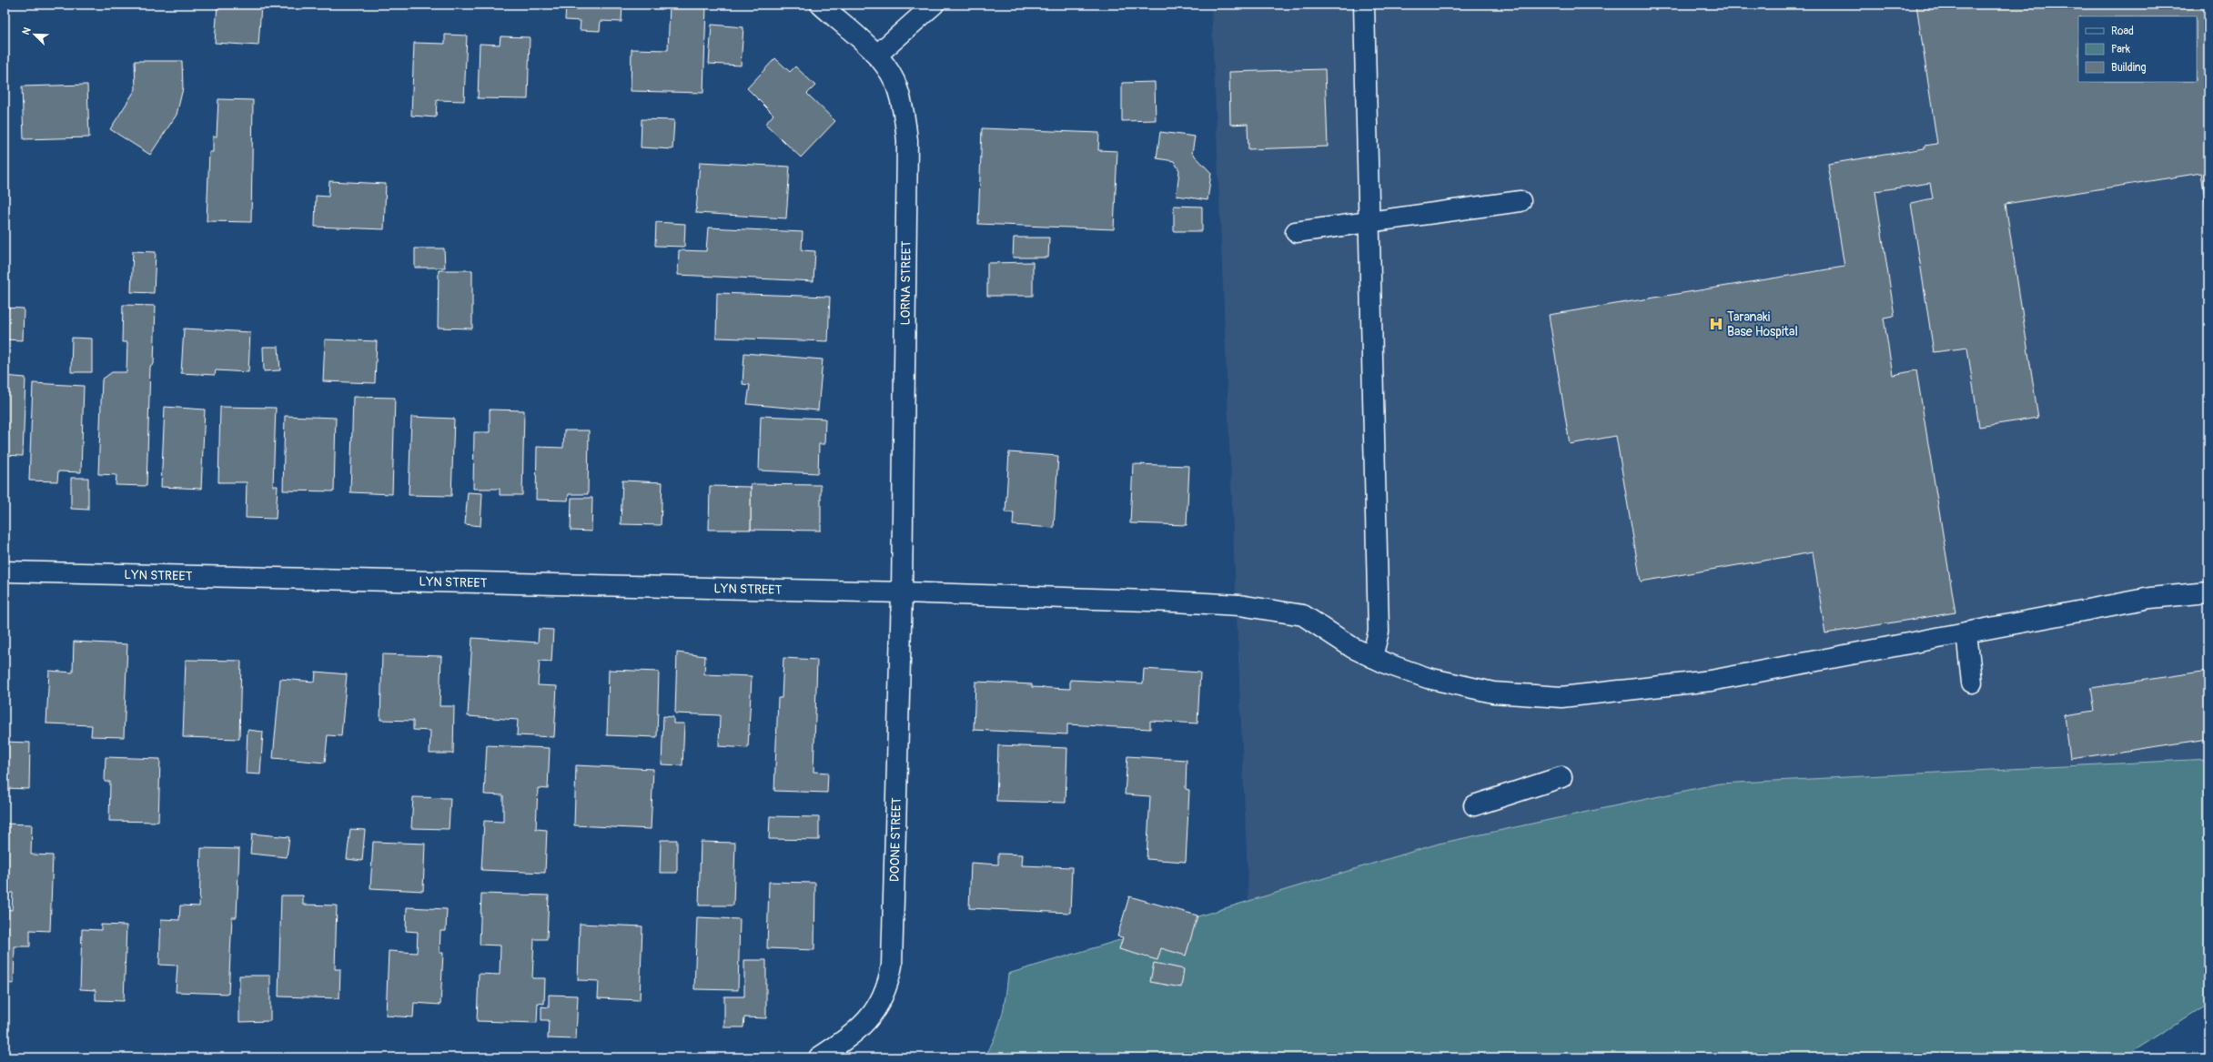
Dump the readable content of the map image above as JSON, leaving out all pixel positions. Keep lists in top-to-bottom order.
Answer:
{
  "streets": {
    "street": ["LORNA STREET", "LYN STREET", "DOONE STREET"]
  },
  "crossings": [
    ["LORNA STREET", "LYN STREET"],
    ["LORNA STREET", "DOONE STREET"],
    ["LYN STREET", "DOONE STREET"]
  ],
  "places": {
    "hospital": ["Taranaki Base Hospital"]
  },
  "legend": ["Road", "Park", "Building"],
  "north": "top left"
}
